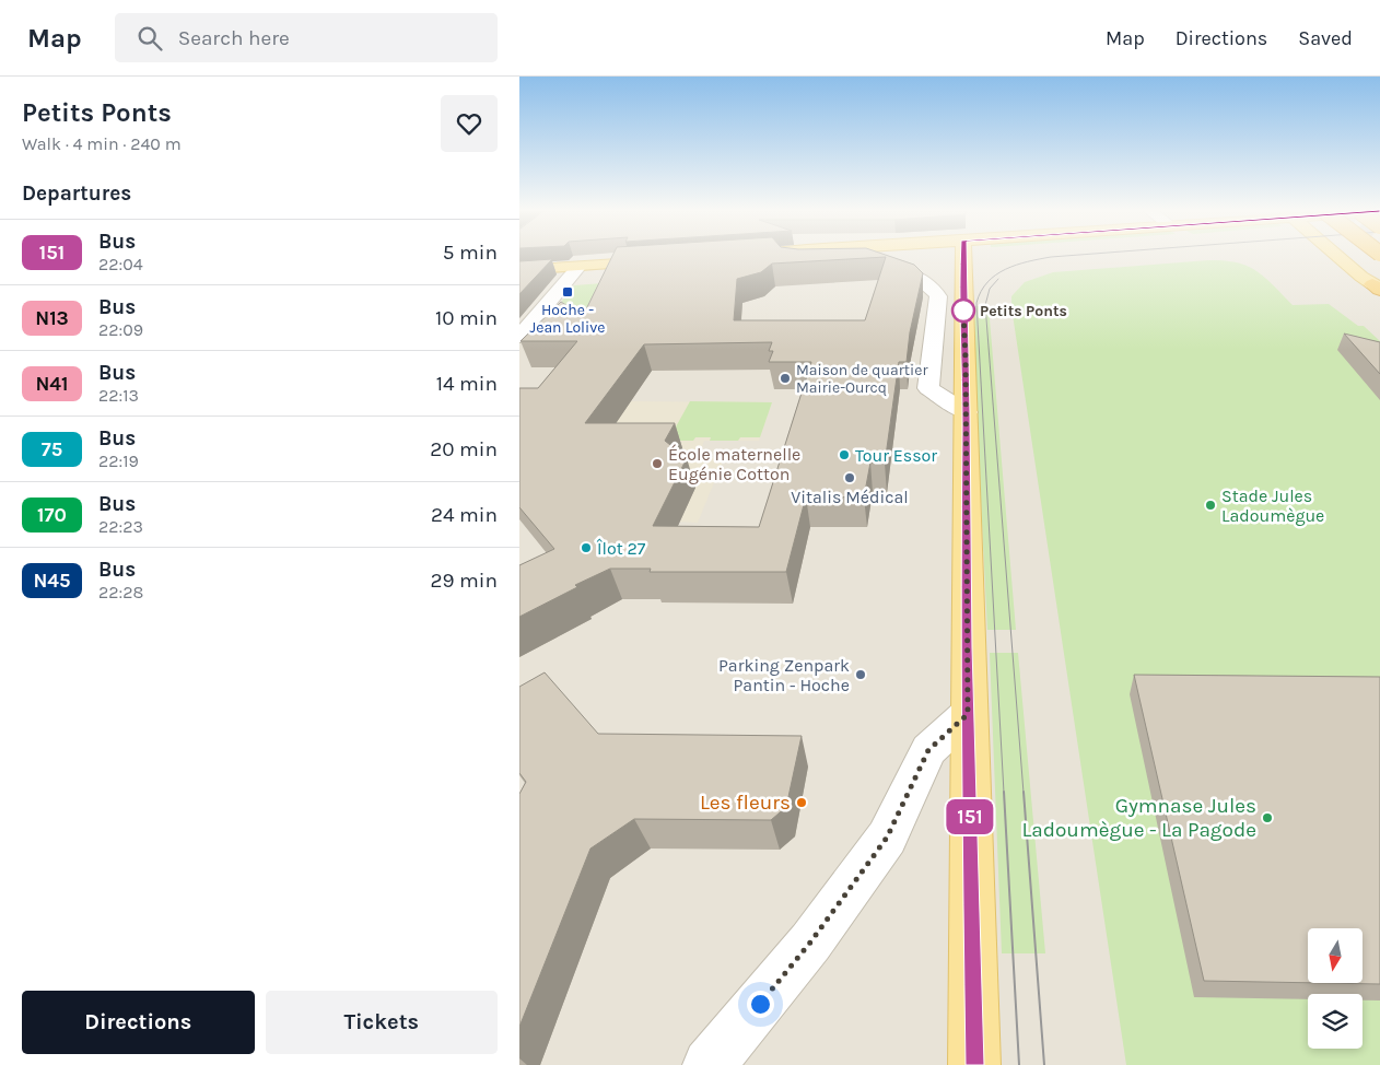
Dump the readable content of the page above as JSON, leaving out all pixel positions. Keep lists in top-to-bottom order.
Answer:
{
  "places": {
    "transit": ["Hoche - Jean Lolive"],
    "other": [
      "Petits Ponts",
      "Maison de quartier Mairie-Ourcq",
      "Tour Essor",
      "École maternelle Eugénie Cotton",
      "Vitalis Médical",
      "Stade Jules Ladoumègue",
      "Îlot 27",
      "Parking Zenpark Pantin - Hoche",
      "Les fleurs",
      "Gymnase Jules Ladoumègue - La Pagode"
    ]
  },
  "lines": ["bus line 151"],
  "north": "bottom",
  "page": {
    "header": "Map",
    "search": "Search here",
    "nav": ["Map", "Directions", "Saved"],
    "heading": [
      ["Petits Ponts", "Walk · 4 min · 240 m"],
      "Departures"
    ],
    "on_map": "151",
    "list": [
      {
        "mark": "151",
        "name": "Bus",
        "note": "22:04",
        "value": "5 min"
      },
      {
        "mark": "N13",
        "name": "Bus",
        "note": "22:09",
        "value": "10 min"
      },
      {
        "mark": "N41",
        "name": "Bus",
        "note": "22:13",
        "value": "14 min"
      },
      {
        "mark": "75",
        "name": "Bus",
        "note": "22:19",
        "value": "20 min"
      },
      {
        "mark": "170",
        "name": "Bus",
        "note": "22:23",
        "value": "24 min"
      },
      {
        "mark": "N45",
        "name": "Bus",
        "note": "22:28",
        "value": "29 min"
      }
    ],
    "buttons": ["Directions", "Tickets"]
  }
}
